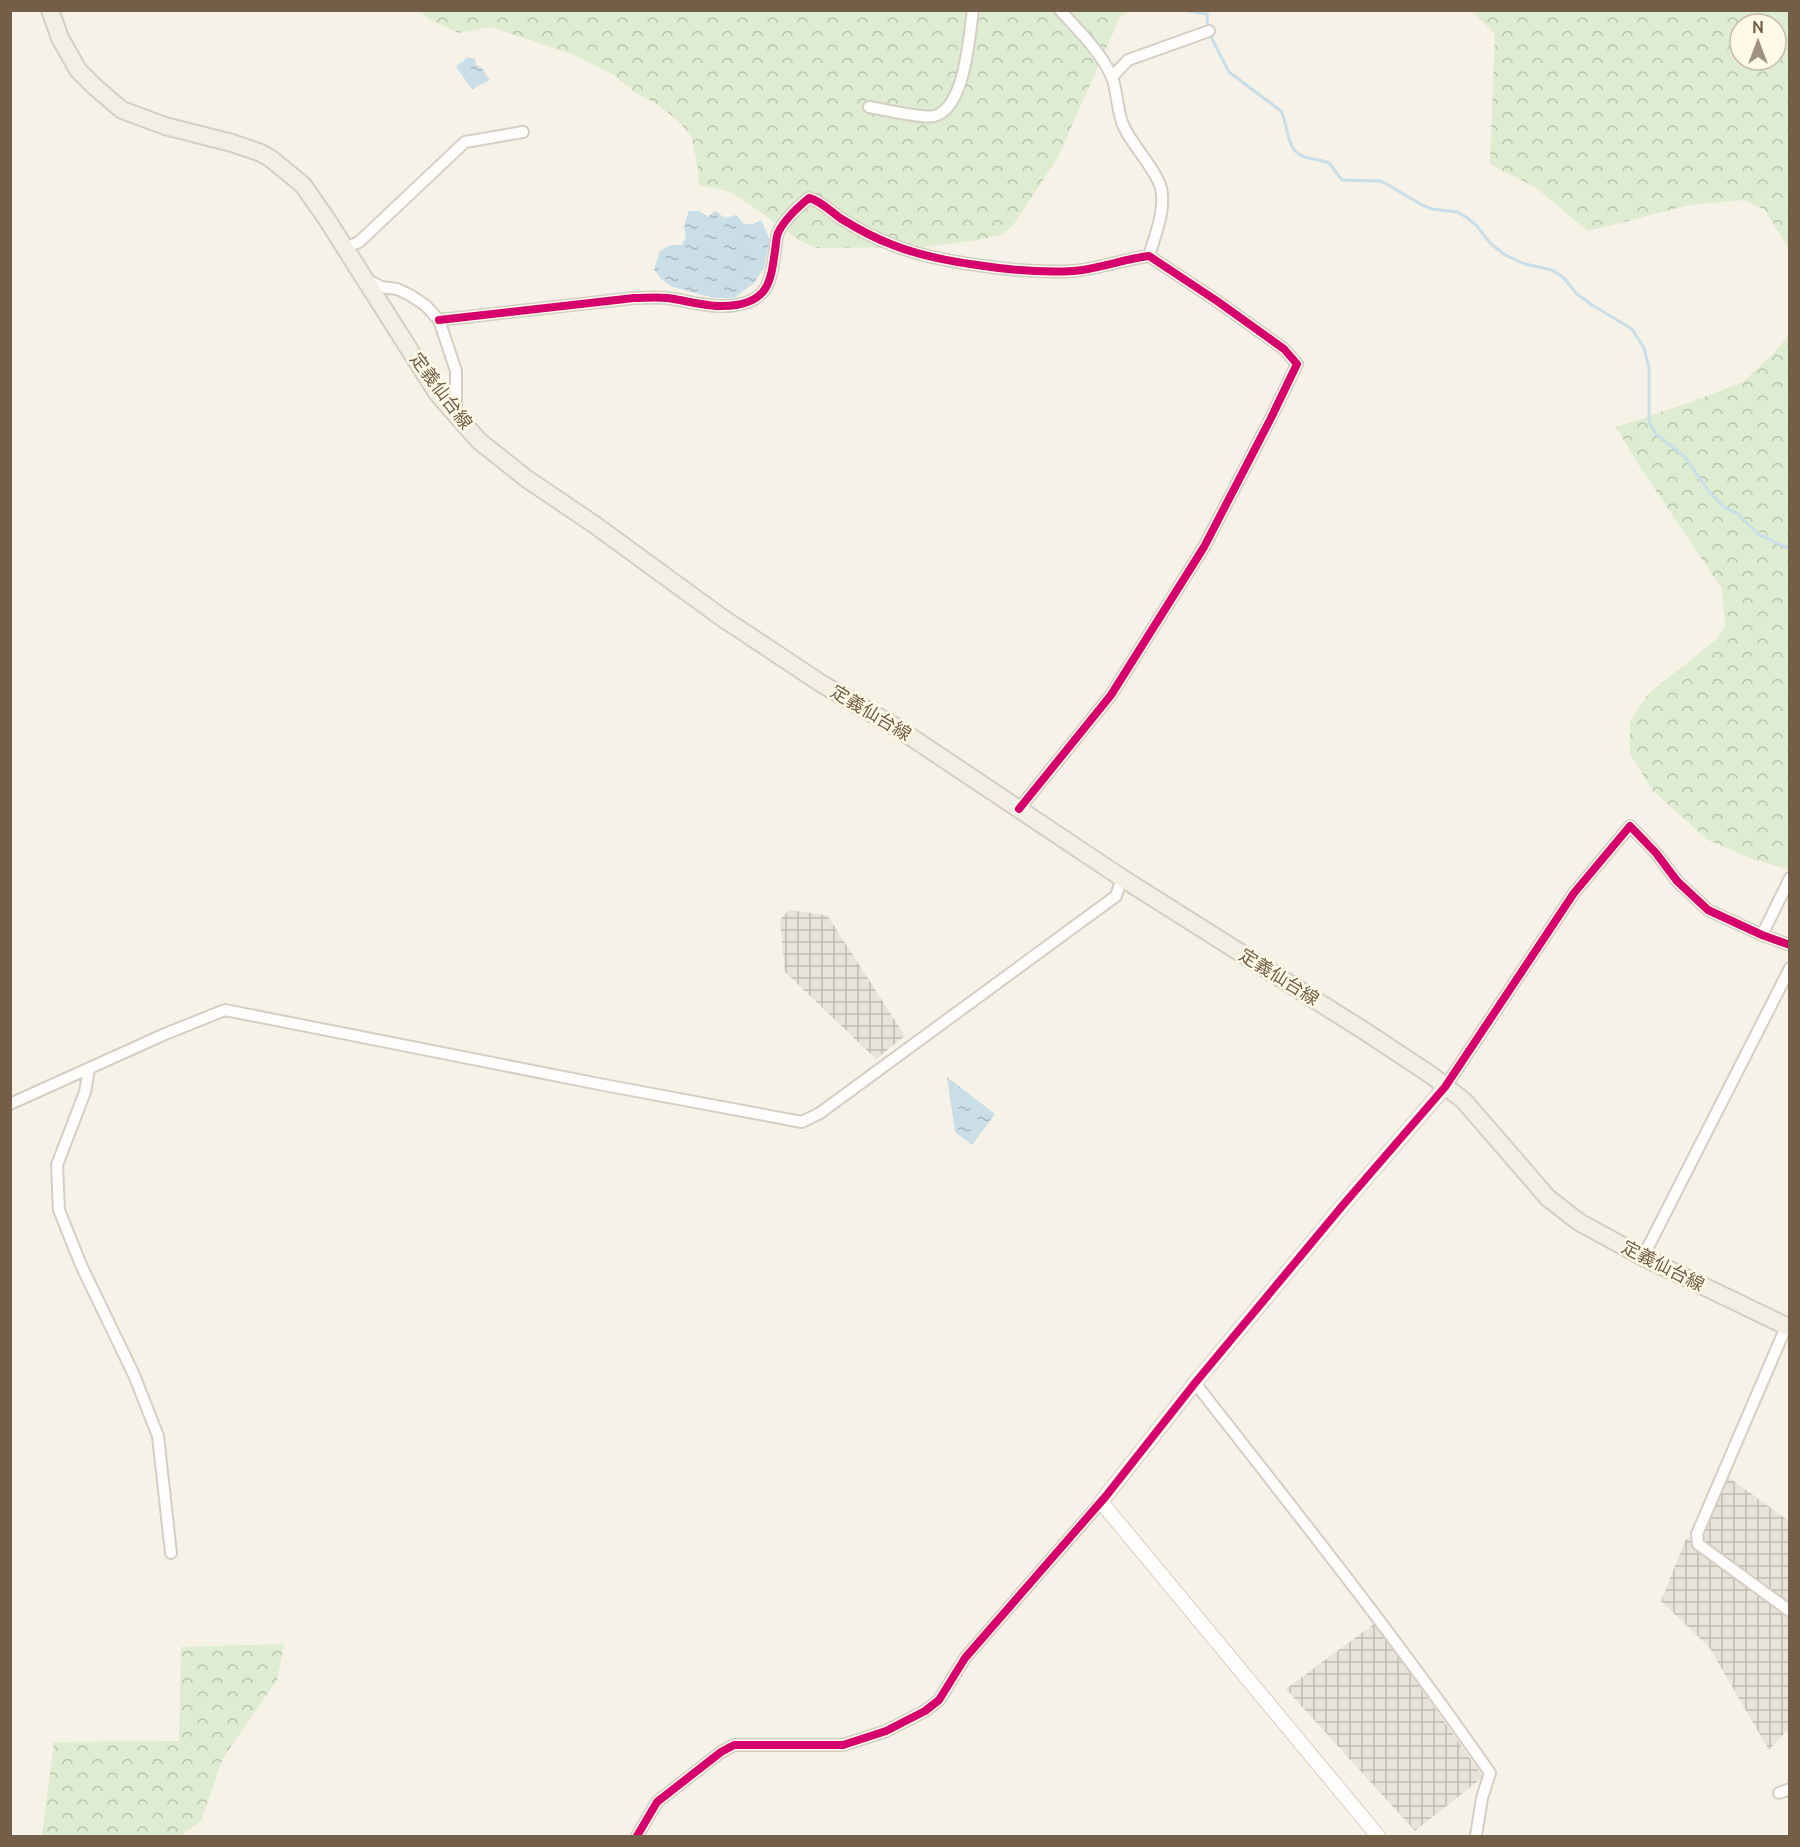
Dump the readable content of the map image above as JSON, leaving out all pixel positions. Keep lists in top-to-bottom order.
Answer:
{
  "streets": {
    "main road": ["定義仙台線"]
  },
  "north": "top"
}
